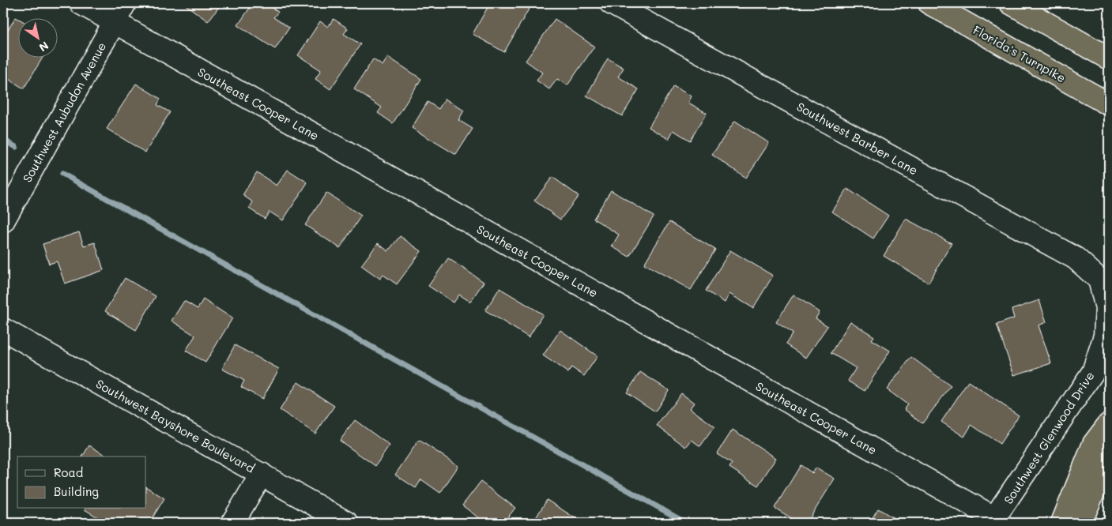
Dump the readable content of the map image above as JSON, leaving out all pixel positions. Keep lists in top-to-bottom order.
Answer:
{
  "streets": {
    "highway": ["Florida's Turnpike"],
    "street": [
      "Southeast Cooper Lane",
      "Southwest Aubudon Avenue",
      "Southwest Barber Lane",
      "Southwest Bayshore Boulevard",
      "Southwest Glenwood Drive"
    ]
  },
  "crossings": [
    ["Southeast Cooper Lane", "Southwest Aubudon Avenue"],
    ["Southeast Cooper Lane", "Southwest Glenwood Drive"],
    ["Southwest Barber Lane", "Southwest Glenwood Drive"]
  ],
  "legend": ["Road", "Building"],
  "north": "bottom right"
}
